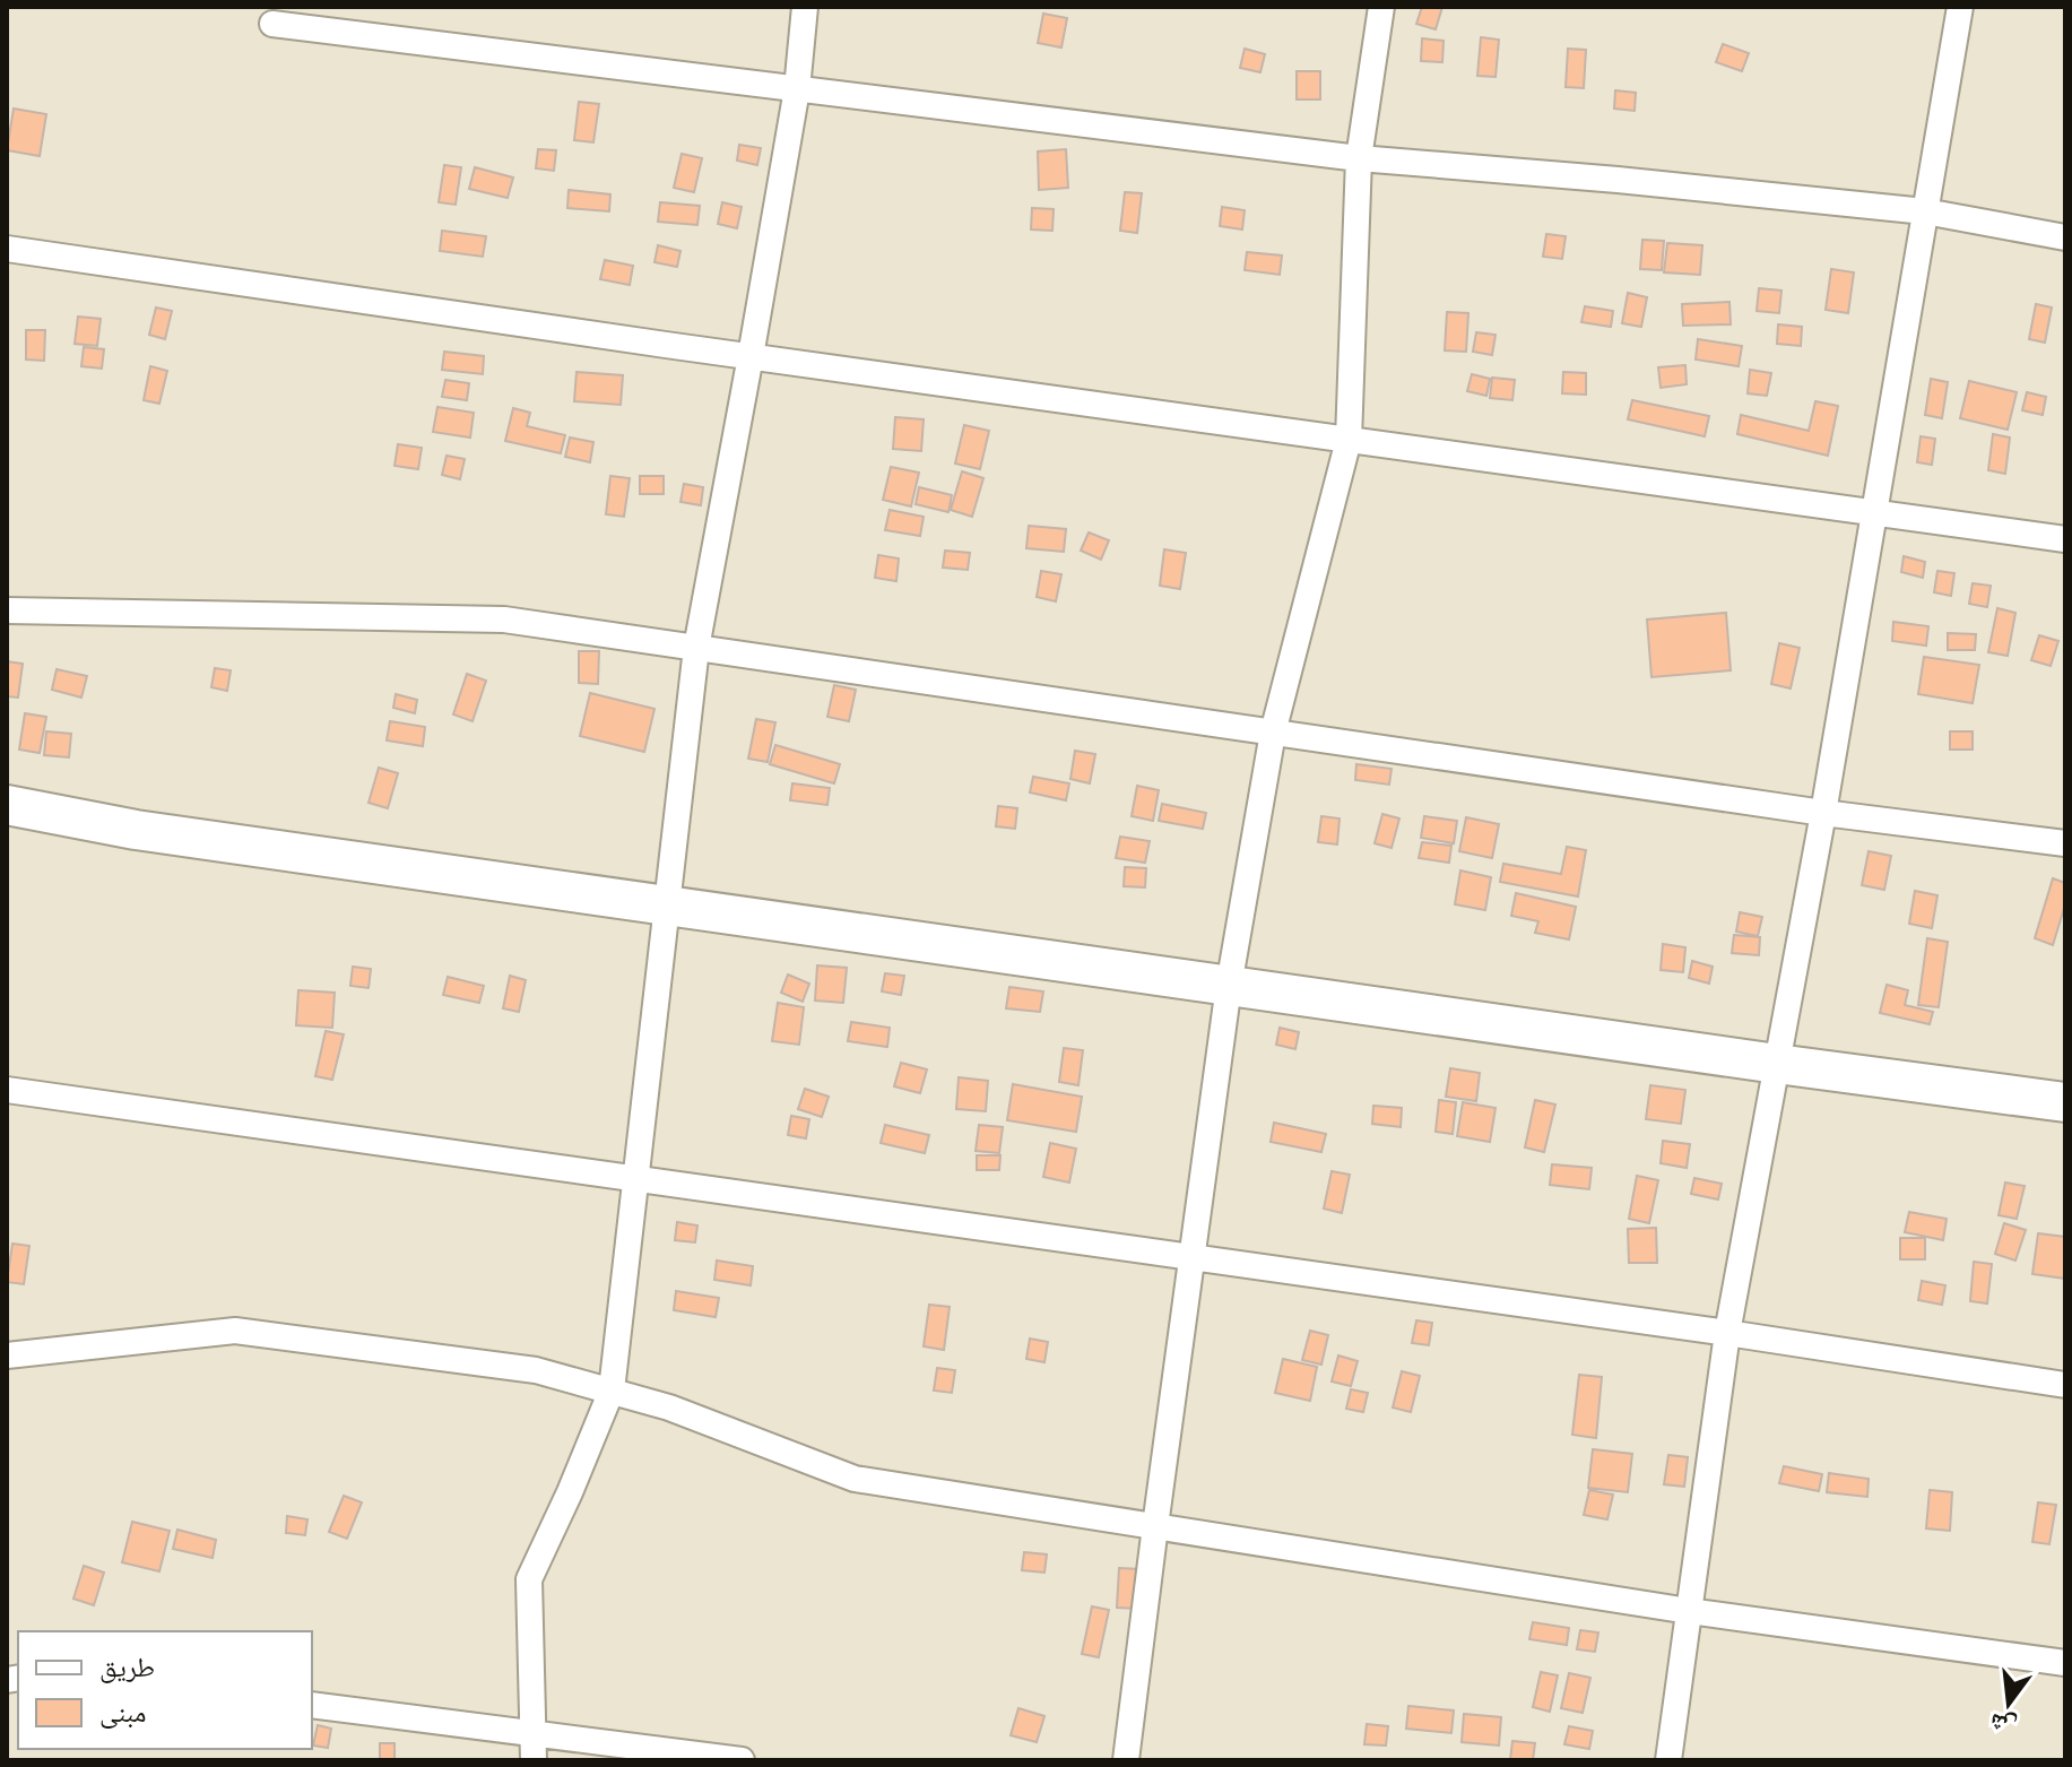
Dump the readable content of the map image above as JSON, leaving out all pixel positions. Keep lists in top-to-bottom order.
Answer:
{
  "legend": ["طريق", "مبنى"],
  "north": "bottom"
}
